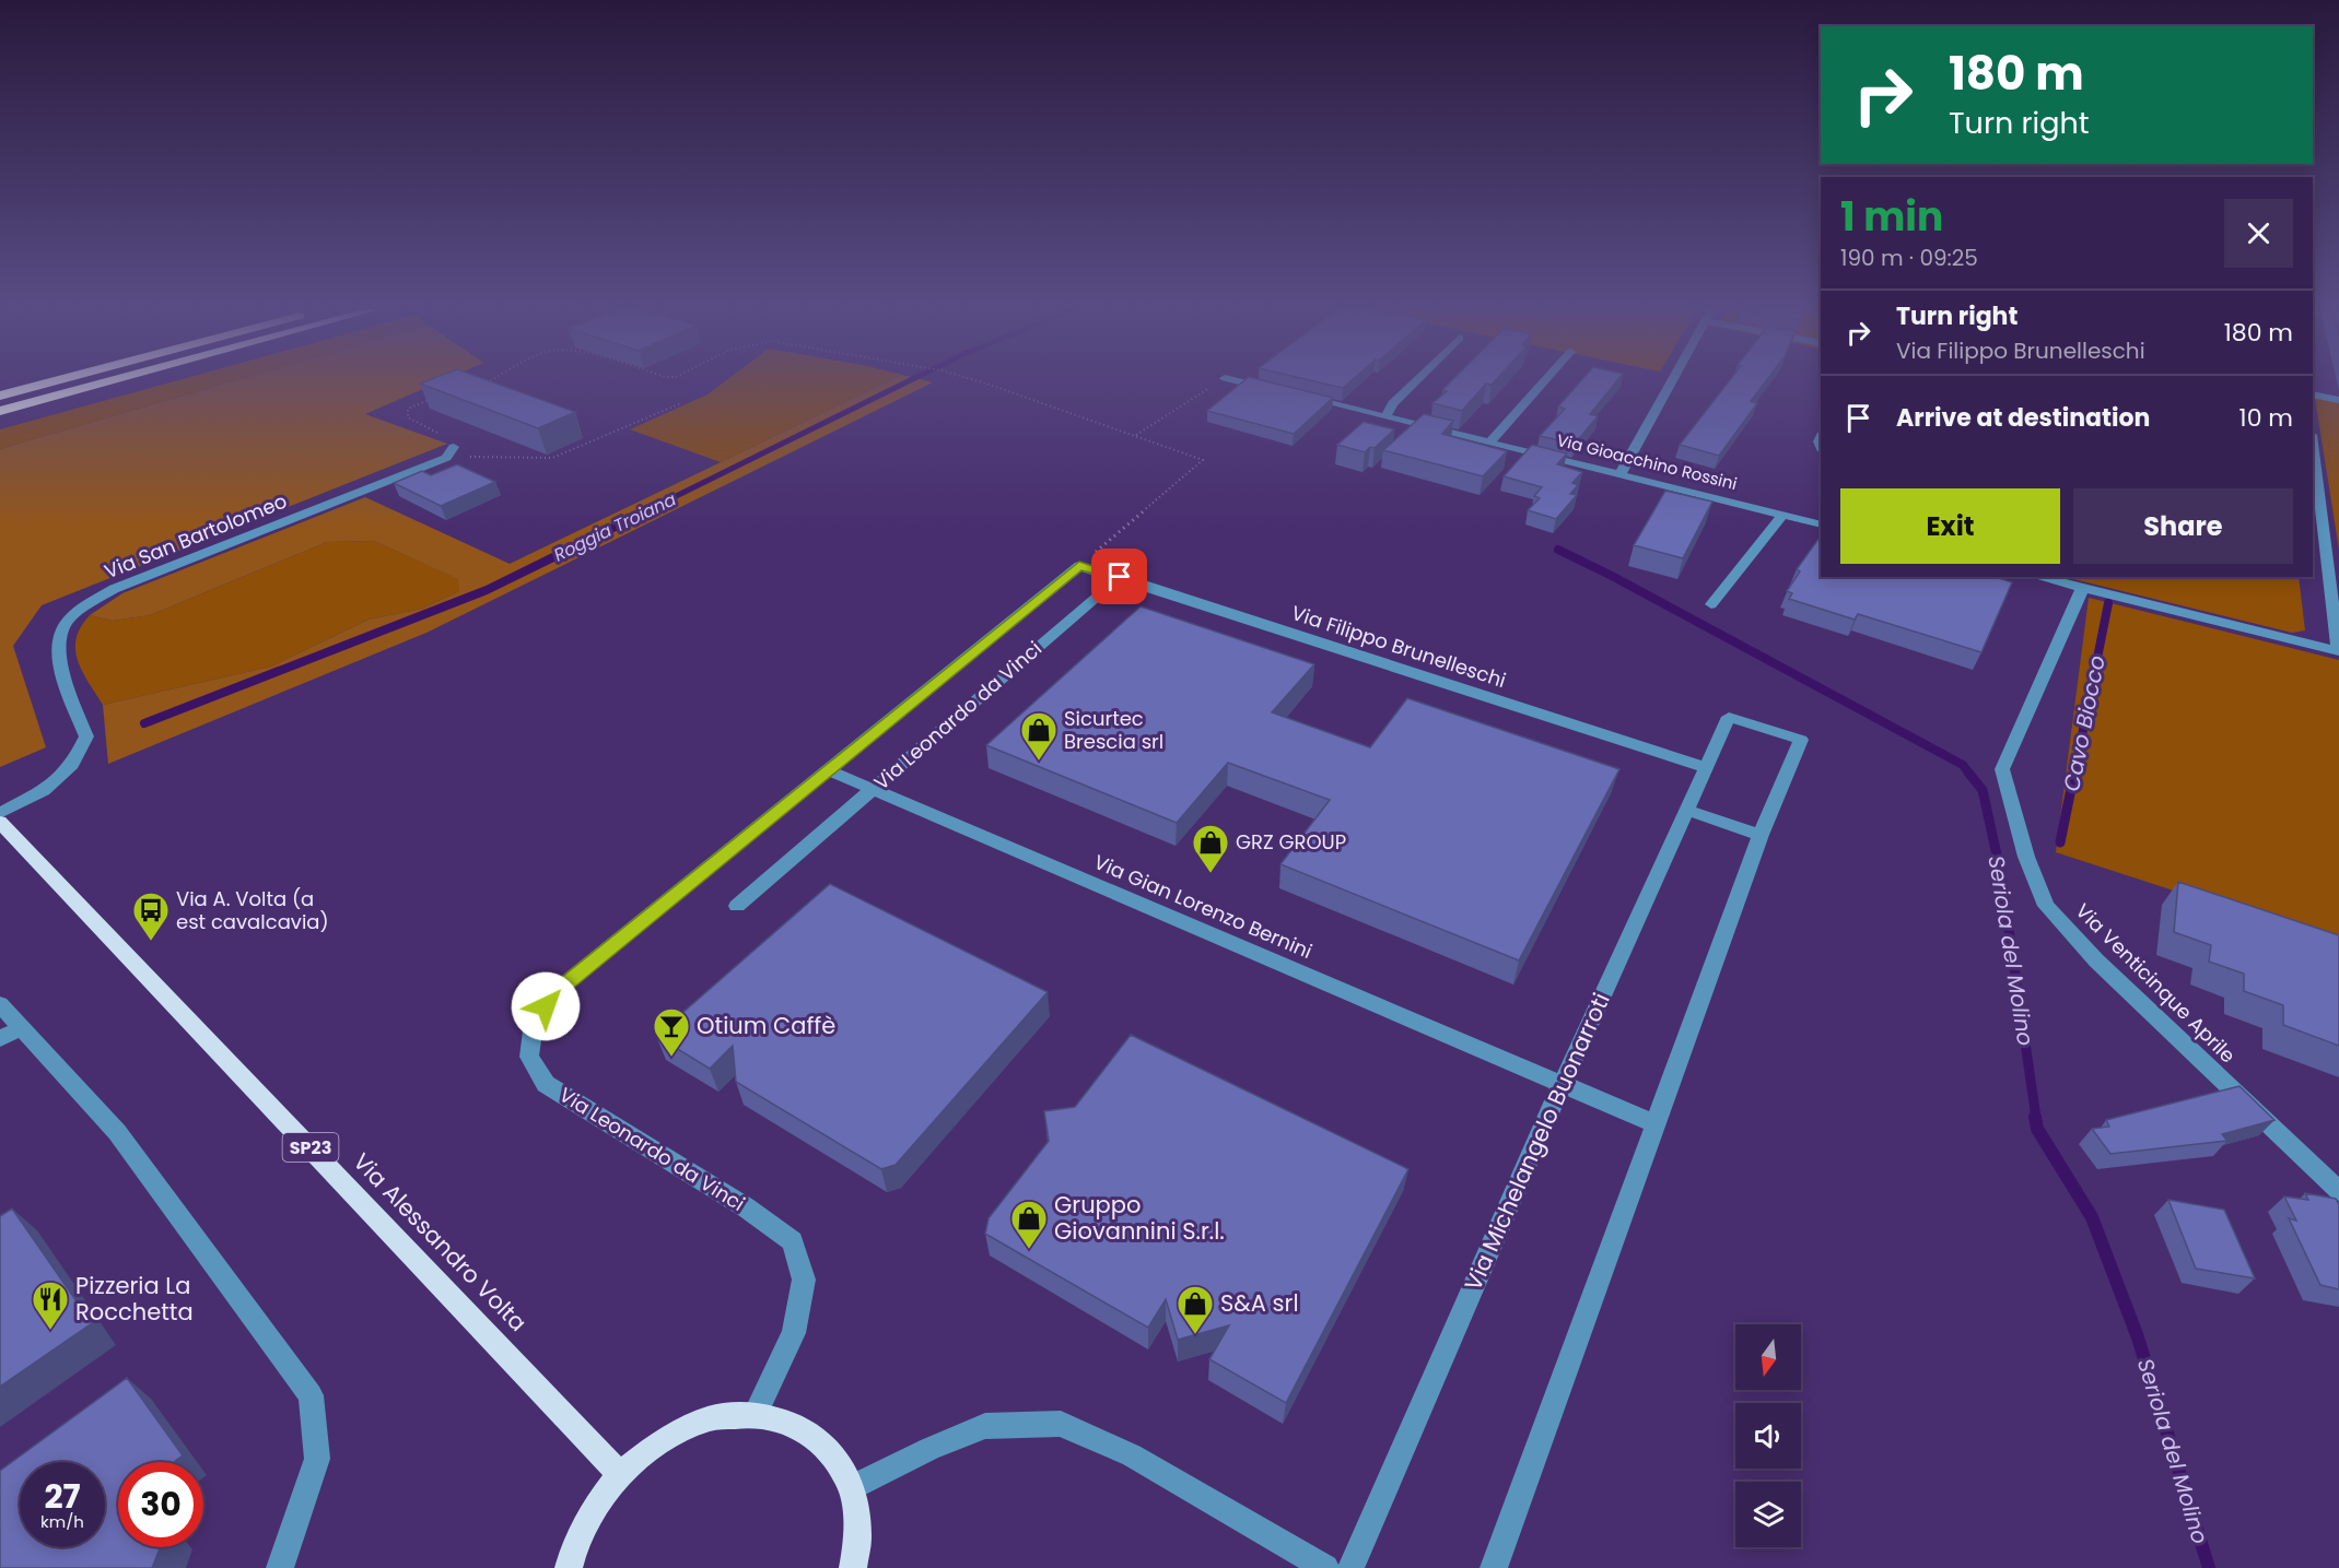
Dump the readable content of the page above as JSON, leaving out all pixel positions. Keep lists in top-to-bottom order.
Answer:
{
  "streets": {
    "main road": ["SP23", "Via Alessandro Volta"],
    "street": [
      "Via Gioacchino Rossini",
      "Via San Bartolomeo",
      "Via Filippo Brunelleschi",
      "Via Leonardo da Vinci",
      "Via Gian Lorenzo Bernini",
      "Via Venticinque Aprile",
      "Via Michelangelo Buonarroti"
    ]
  },
  "crossings": [
    ["Via Filippo Brunelleschi", "Via Leonardo da Vinci"],
    ["Via Filippo Brunelleschi", "Via Michelangelo Buonarroti"],
    ["Via Leonardo da Vinci", "Via Gian Lorenzo Bernini"],
    ["Via Gian Lorenzo Bernini", "Via Michelangelo Buonarroti"]
  ],
  "water": ["Roggia Troiana", "Cavo Biocco", "Seriola del Molino"],
  "places": {
    "shop": [
      "Sicurtec Brescia srl",
      "GRZ GROUP",
      "Gruppo Giovannini S.r.l.",
      "S&A srl"
    ],
    "bus stop": ["Via A. Volta (a est cavalcavia)"],
    "bar": ["Otium Caffè"],
    "restaurant": ["Pizzeria La Rocchetta"]
  },
  "north": "bottom",
  "page": {
    "turn": ["180 m", "Turn right"],
    "heading": ["1 min", "190 m · 09:25"],
    "list": [
      {
        "name": "Turn right",
        "note": "Via Filippo Brunelleschi",
        "value": "180 m"
      },
      {
        "name": "Arrive at destination",
        "value": "10 m"
      }
    ],
    "buttons": ["Exit", "Share"],
    "speed": "27 km/h",
    "limit": "30"
  }
}
